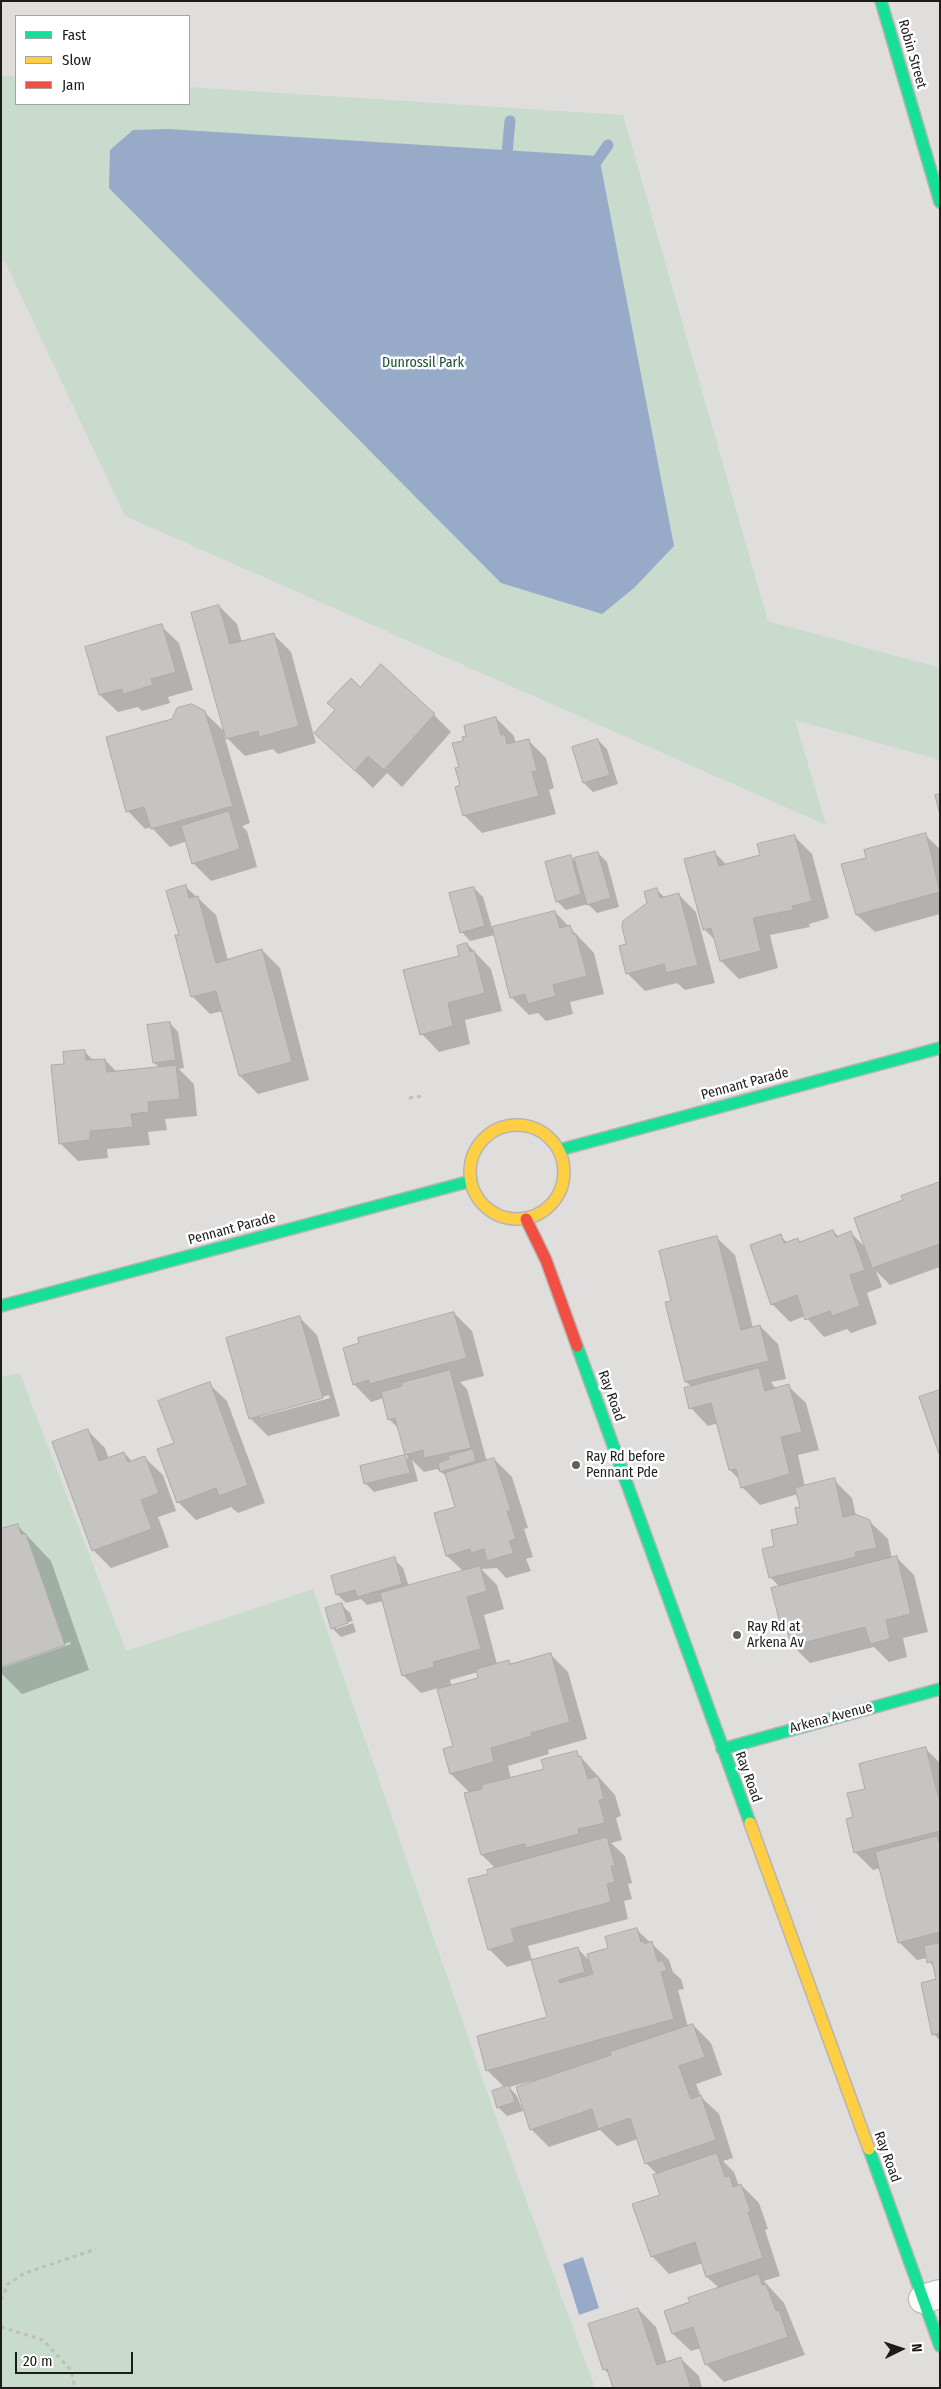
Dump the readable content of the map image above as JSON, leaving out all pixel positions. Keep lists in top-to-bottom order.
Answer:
{
  "streets": {
    "street": [
      "Robin Street",
      "Pennant Parade",
      "Ray Road",
      "Arkena Avenue"
    ]
  },
  "crossings": [
    ["Pennant Parade", "Ray Road"],
    ["Ray Road", "Arkena Avenue"]
  ],
  "parks": ["Dunrossil Park"],
  "places": ["Ray Rd before Pennant Pde", "Ray Rd at Arkena Av"],
  "legend": ["Fast", "Slow", "Jam"],
  "scale_bar": "20 m",
  "north": "right"
}
